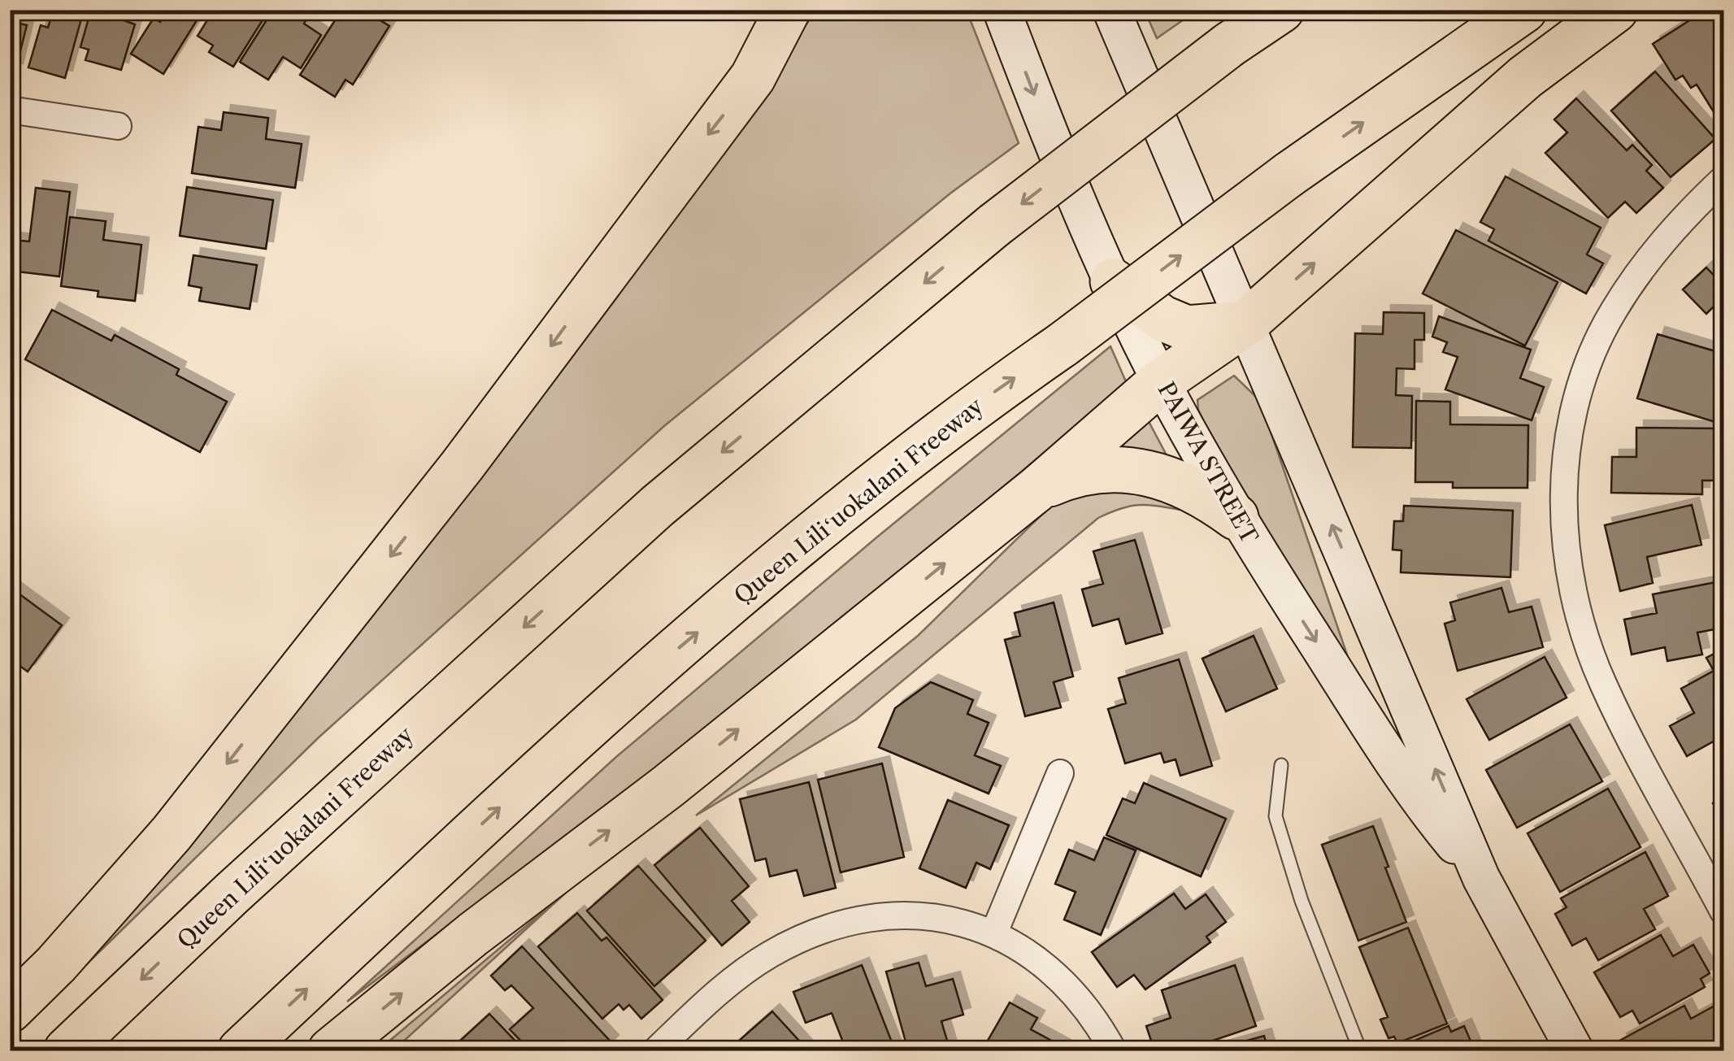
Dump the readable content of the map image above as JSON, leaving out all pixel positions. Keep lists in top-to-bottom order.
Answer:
{
  "streets": {
    "highway": ["Queen Liliʻuokalani Freeway"],
    "main road": ["PAIWA STREET"]
  }
}
